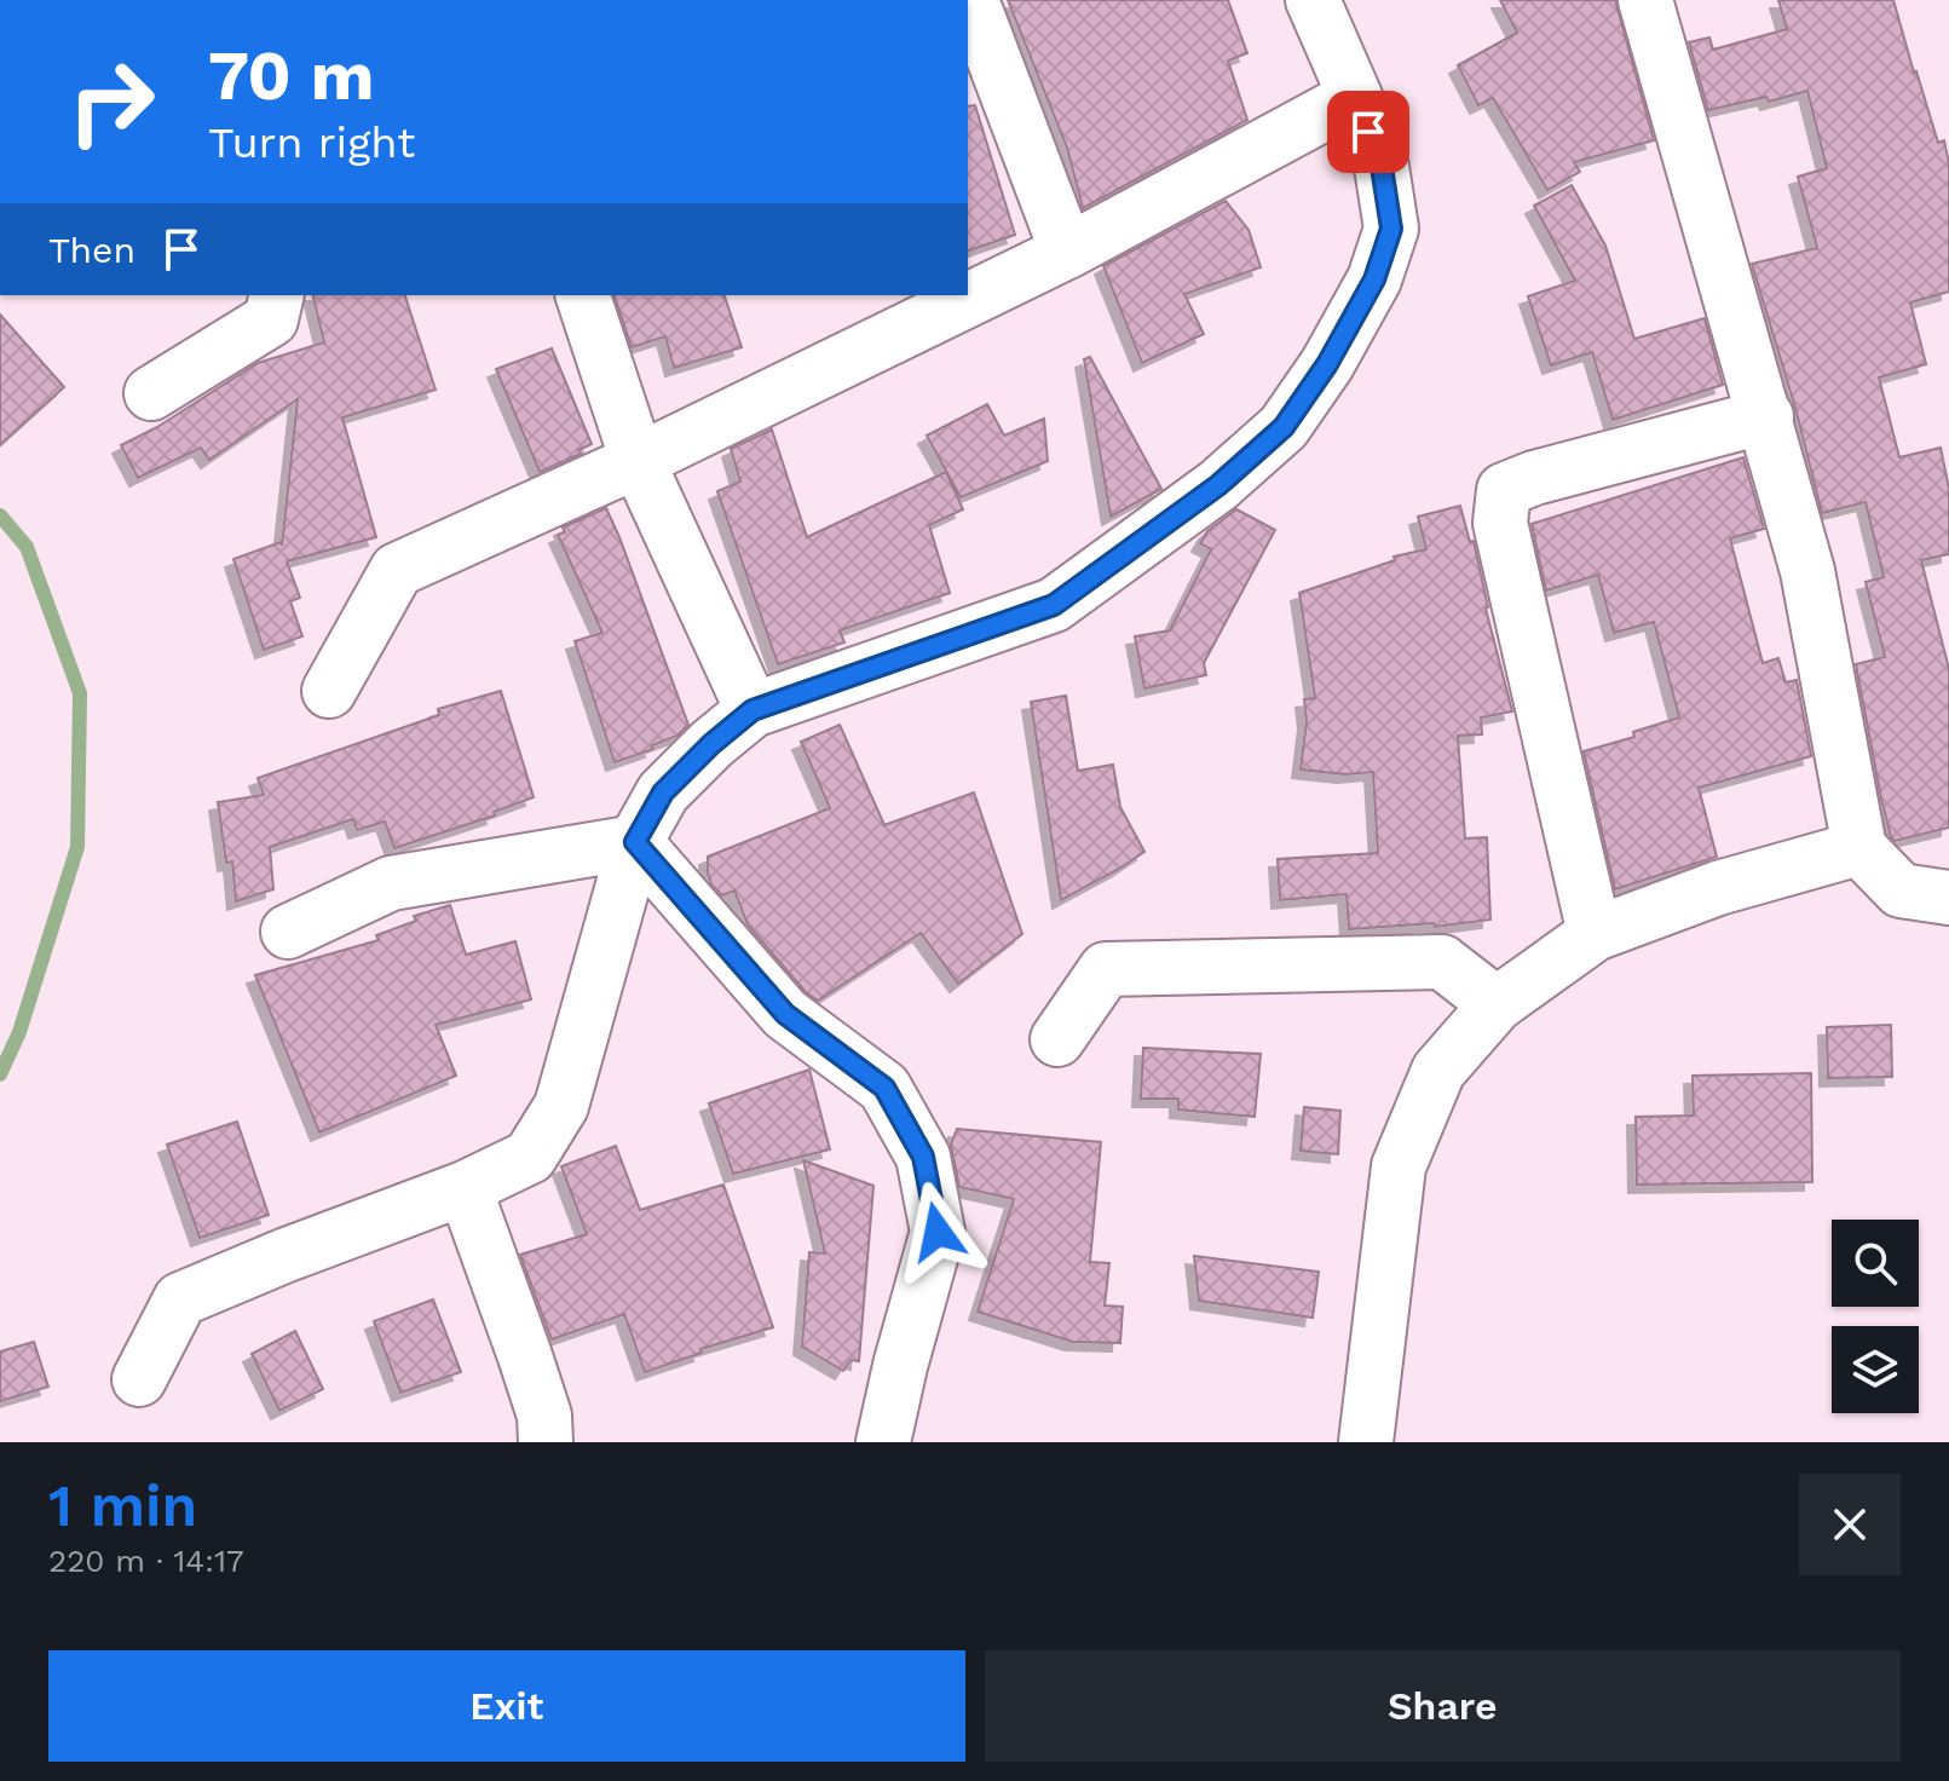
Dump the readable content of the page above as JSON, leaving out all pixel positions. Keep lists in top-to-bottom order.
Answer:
{
  "page": {
    "turn": ["70 m", "Turn right"],
    "then": "Then",
    "heading": ["1 min", "220 m · 14:17"],
    "buttons": ["Exit", "Share"]
  }
}
